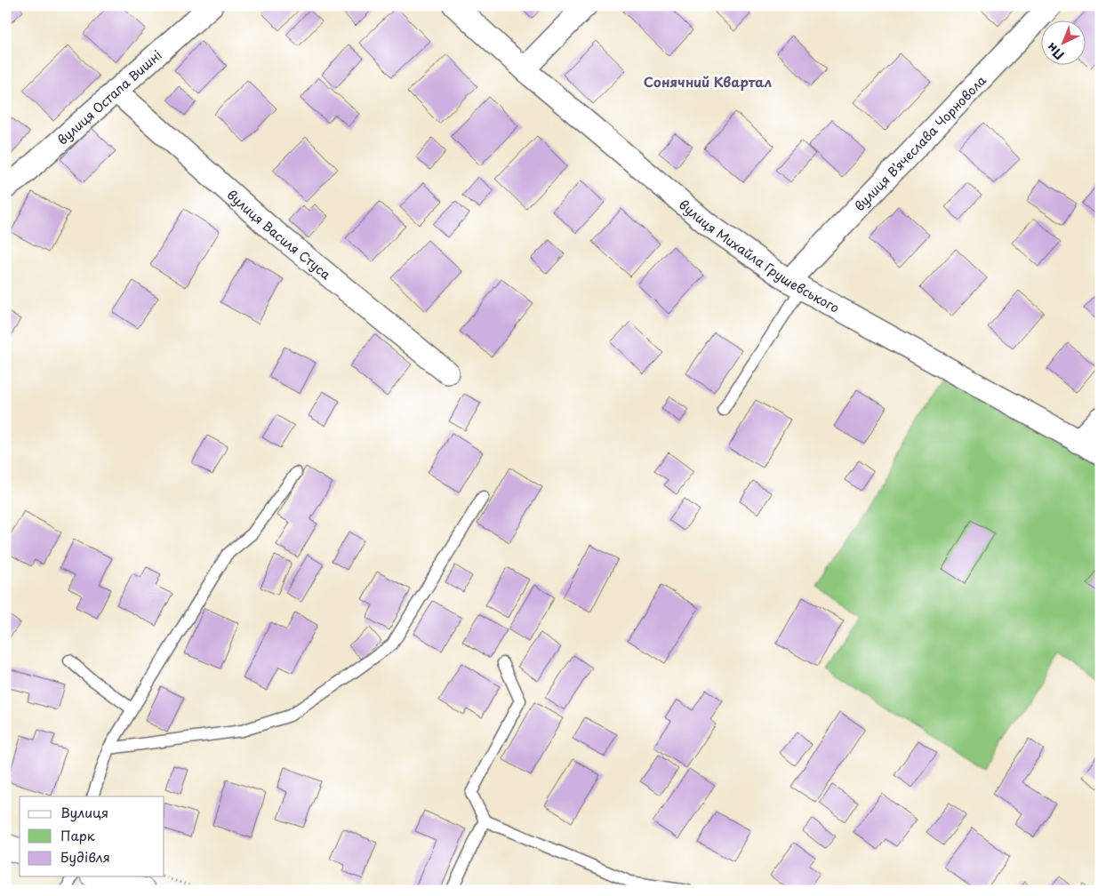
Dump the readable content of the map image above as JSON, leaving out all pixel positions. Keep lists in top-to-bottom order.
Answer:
{
  "streets": {
    "street": [
      "вулиця Остапа Вишні",
      "вулиця Вʼячеслава Чорновола",
      "вулиця Василя Стуса",
      "вулиця Михайла Грушевського"
    ]
  },
  "crossings": [
    ["вулиця Остапа Вишні", "вулиця Василя Стуса"],
    ["вулиця Вʼячеслава Чорновола", "вулиця Михайла Грушевського"]
  ],
  "districts": ["Сонячний Квартал"],
  "legend": ["Вулиця", "Парк", "Будівля"],
  "north": "bottom left"
}
